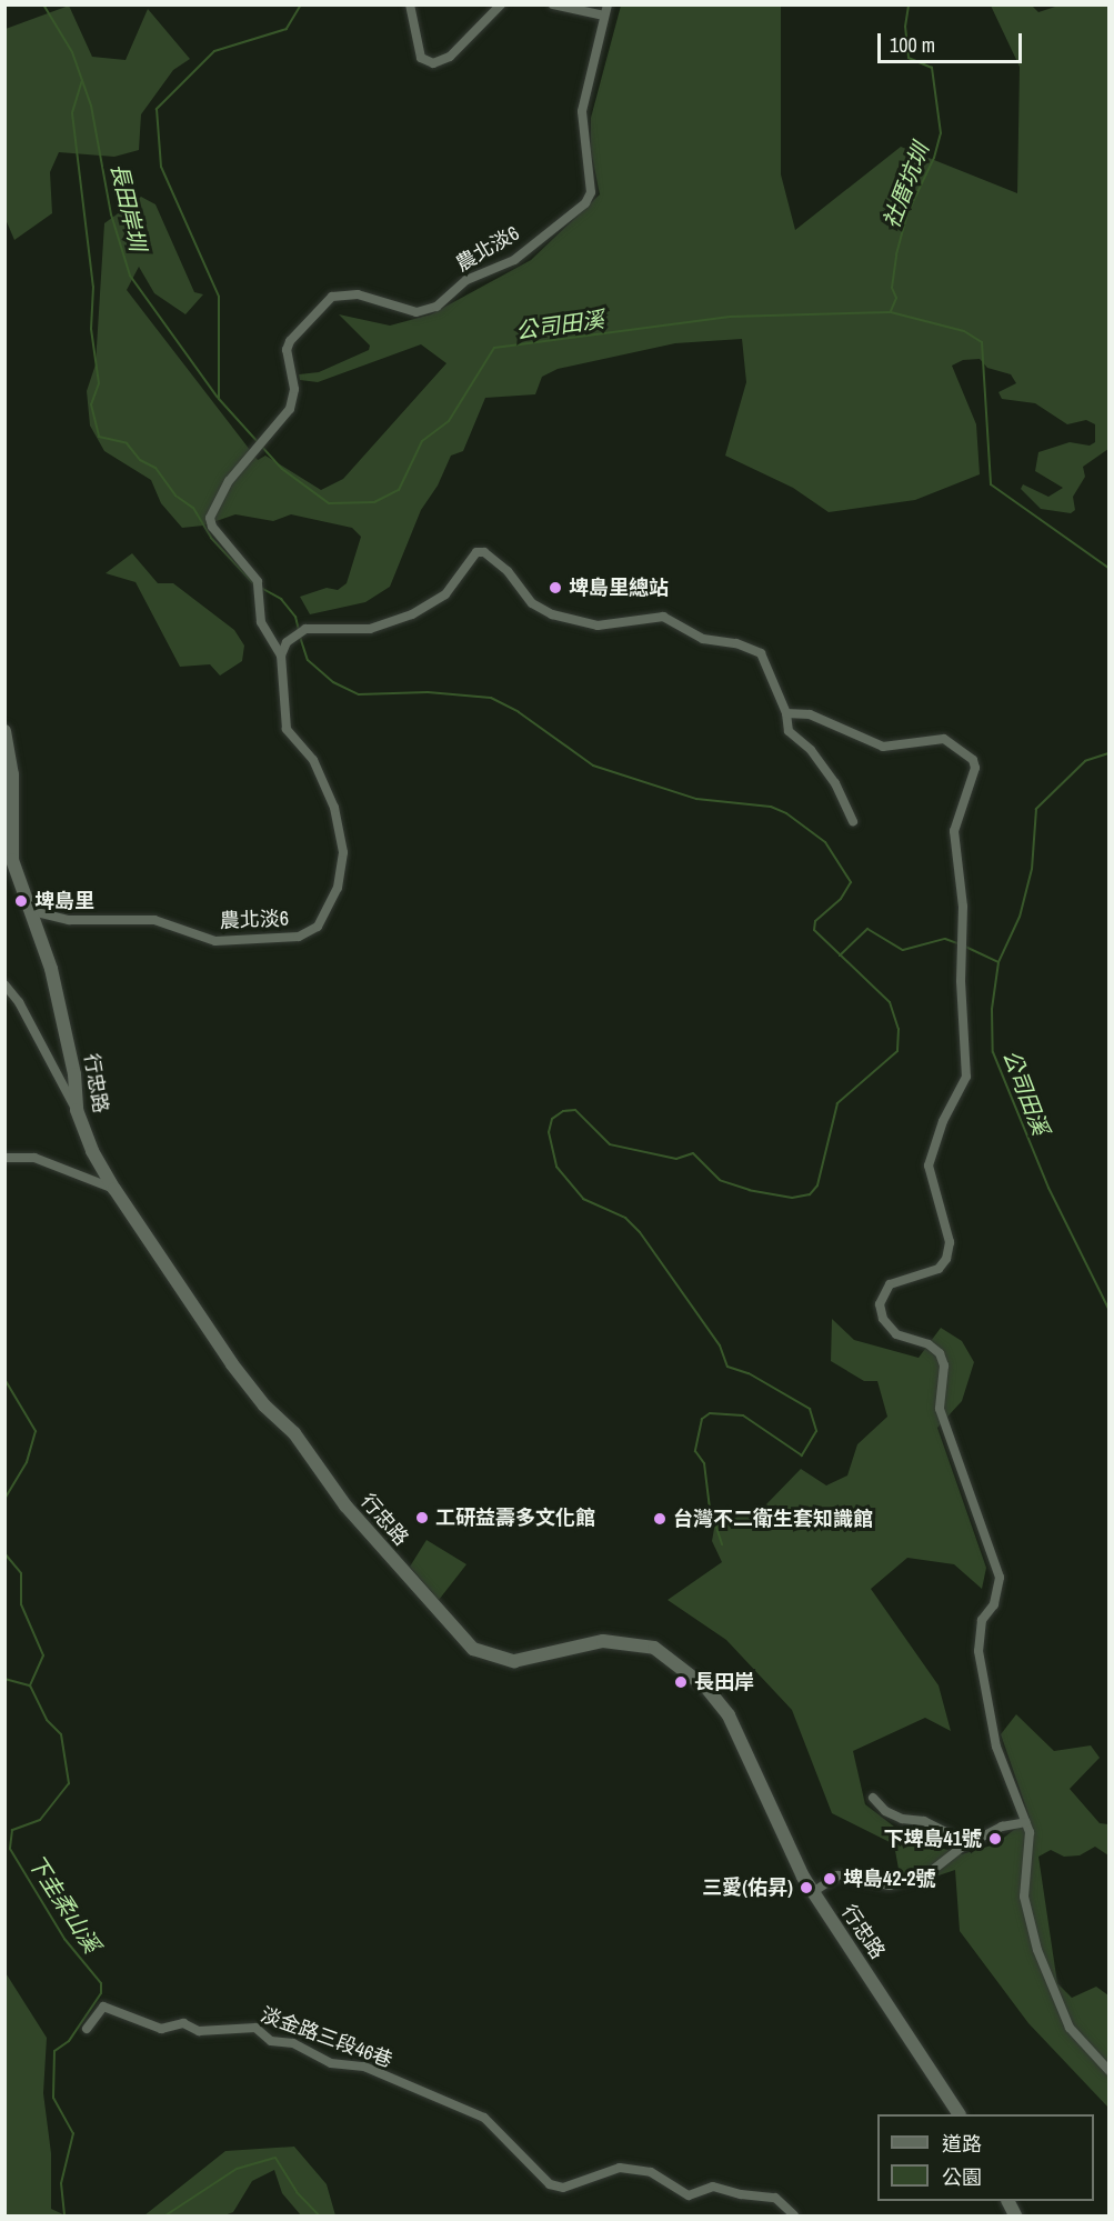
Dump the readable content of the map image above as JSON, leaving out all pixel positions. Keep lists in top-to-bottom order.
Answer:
{
  "streets": {
    "street": ["農北淡6", "行忠路", "淡金路三段46巷"]
  },
  "crossings": [
    ["農北淡6", "行忠路"]
  ],
  "water": [
    "社厝坑圳",
    "長田岸圳",
    "公司田溪",
    "下圭柔山溪"
  ],
  "places": [
    "埤島里總站",
    "埤島里",
    "工研益壽多文化館",
    "台灣不二衛生套知識館",
    "長田岸",
    "下埤島41號",
    "埤島42-2號",
    "三愛(佑昇)"
  ],
  "legend": ["道路", "公園"],
  "scale_bar": "100 m"
}
